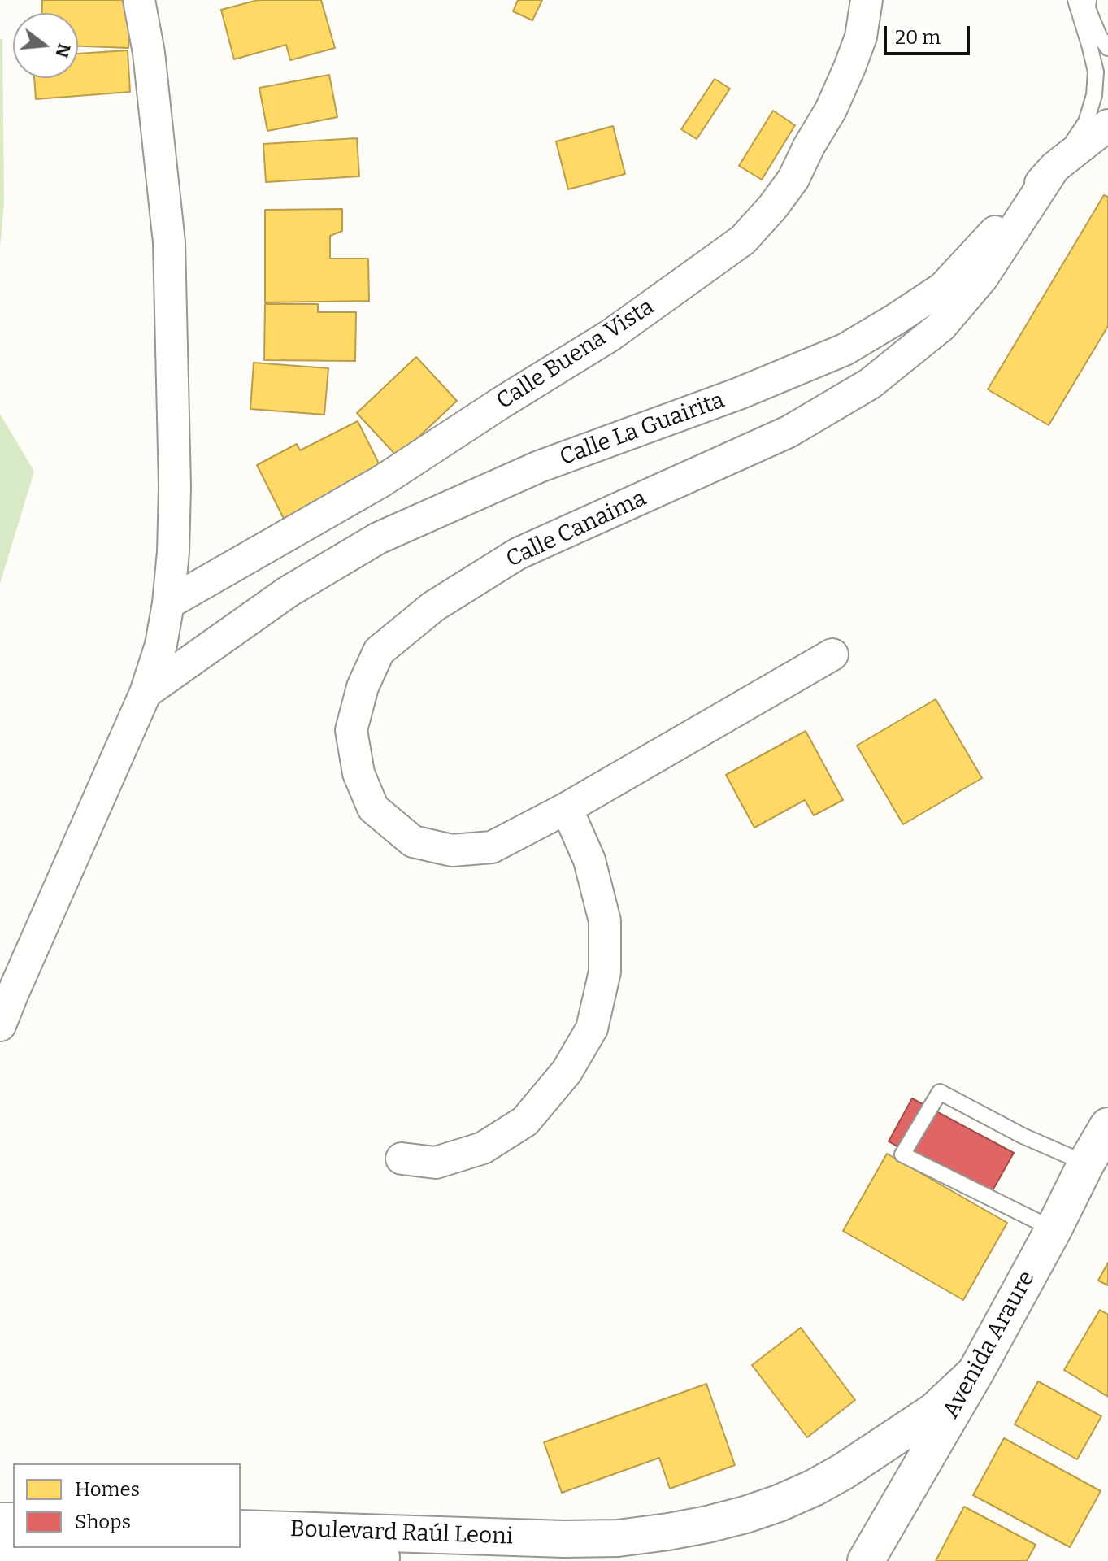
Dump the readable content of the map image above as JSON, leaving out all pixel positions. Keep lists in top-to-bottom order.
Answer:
{
  "streets": {
    "street": [
      "Calle Buena Vista",
      "Calle La Guairita",
      "Calle Canaima",
      "Avenida Araure",
      "Boulevard Raúl Leoni"
    ]
  },
  "crossings": [
    ["Calle La Guairita", "Calle Canaima"],
    ["Avenida Araure", "Boulevard Raúl Leoni"]
  ],
  "legend": ["Homes", "Shops"],
  "scale_bar": "20 m",
  "north": "right"
}
